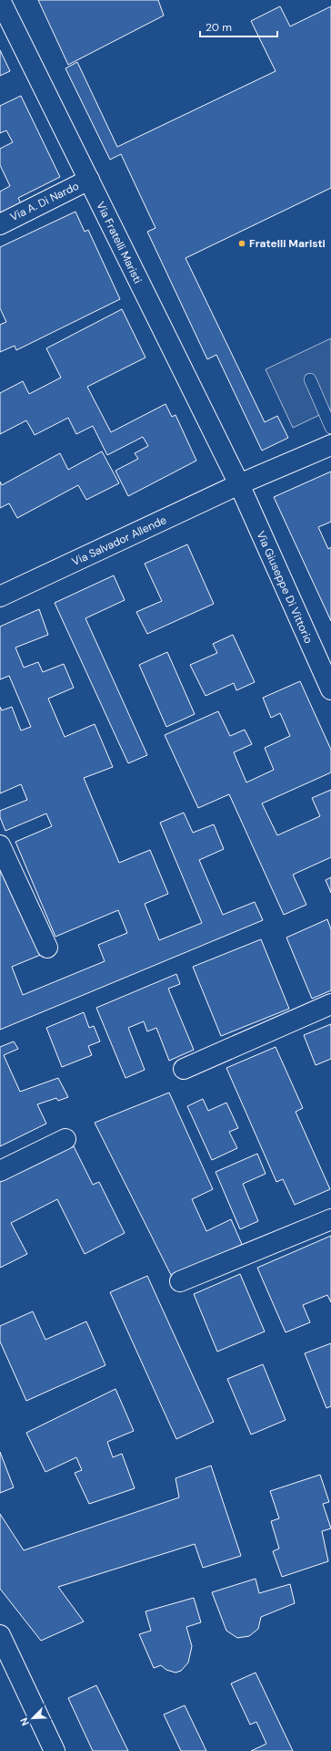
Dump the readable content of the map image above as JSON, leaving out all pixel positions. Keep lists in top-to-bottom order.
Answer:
{
  "streets": {
    "street": [
      "Via A. Di Nardo",
      "Via Fratelli Maristi",
      "Via Salvador Allende",
      "Via Giuseppe Di Vittorio"
    ]
  },
  "crossings": [
    ["Via A. Di Nardo", "Via Fratelli Maristi"],
    ["Via Fratelli Maristi", "Via Salvador Allende"],
    ["Via Fratelli Maristi", "Via Giuseppe Di Vittorio"],
    ["Via Salvador Allende", "Via Giuseppe Di Vittorio"]
  ],
  "places": ["Fratelli Maristi"],
  "scale_bar": "20 m",
  "north": "bottom left"
}
